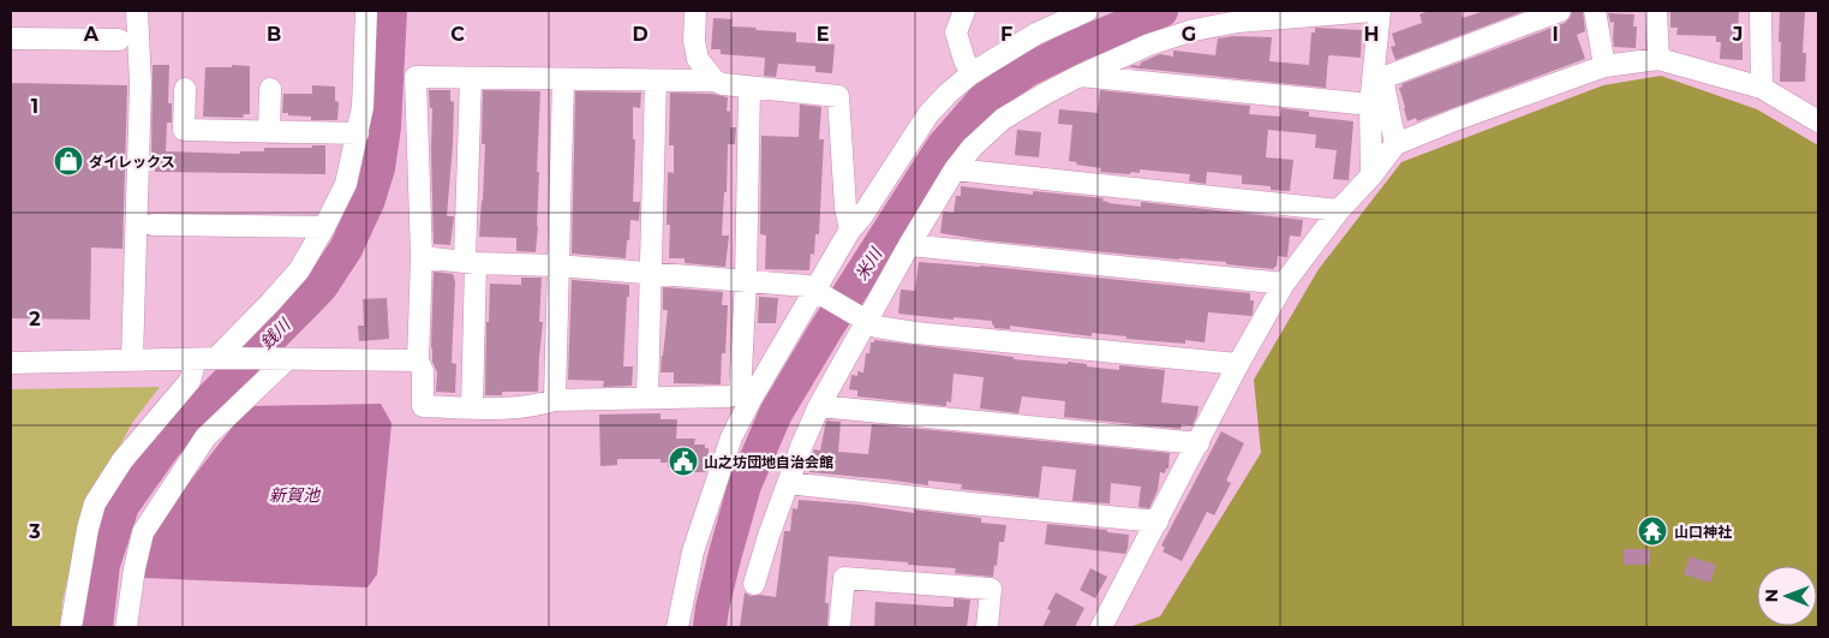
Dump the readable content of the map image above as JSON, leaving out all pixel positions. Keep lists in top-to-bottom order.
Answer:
{
  "water": ["米川", "銭川", "新賀池"],
  "places": {
    "shop": ["ダイレックス"],
    "public building": ["山之坊団地自治会館"],
    "temple": ["山口神社"]
  },
  "north": "left",
  "grid": {
    "columns": [
      "A",
      "B",
      "C",
      "D",
      "E",
      "F",
      "G",
      "H",
      "I",
      "J"
    ],
    "rows": ["1", "2", "3"]
  }
}
